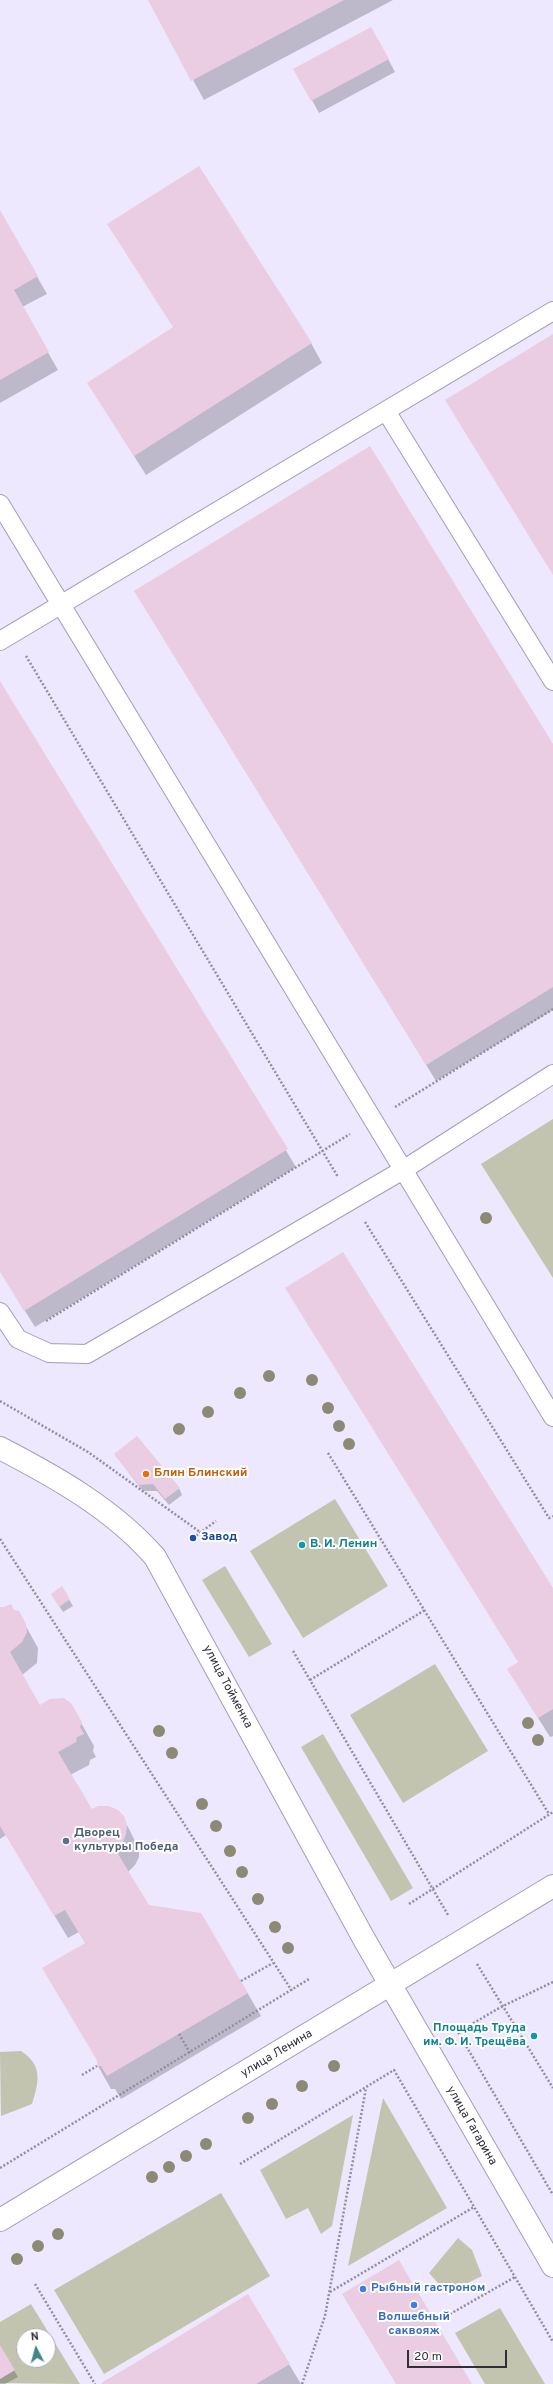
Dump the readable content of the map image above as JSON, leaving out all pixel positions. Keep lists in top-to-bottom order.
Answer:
{
  "streets": {
    "street": ["улица Тойменка", "улица Ленина", "улица Гагарина"]
  },
  "crossings": [
    ["улица Тойменка", "улица Ленина"],
    ["улица Тойменка", "улица Гагарина"],
    ["улица Ленина", "улица Гагарина"]
  ],
  "places": [
    "Блин Блинский",
    "Завод",
    "В. И. Ленин",
    "Дворец культуры Победа",
    "Площадь Труда им. Ф. И. Трещёва",
    "Рыбный гастроном",
    "Волшебный саквояж"
  ],
  "scale_bar": "20 m",
  "north": "top"
}
